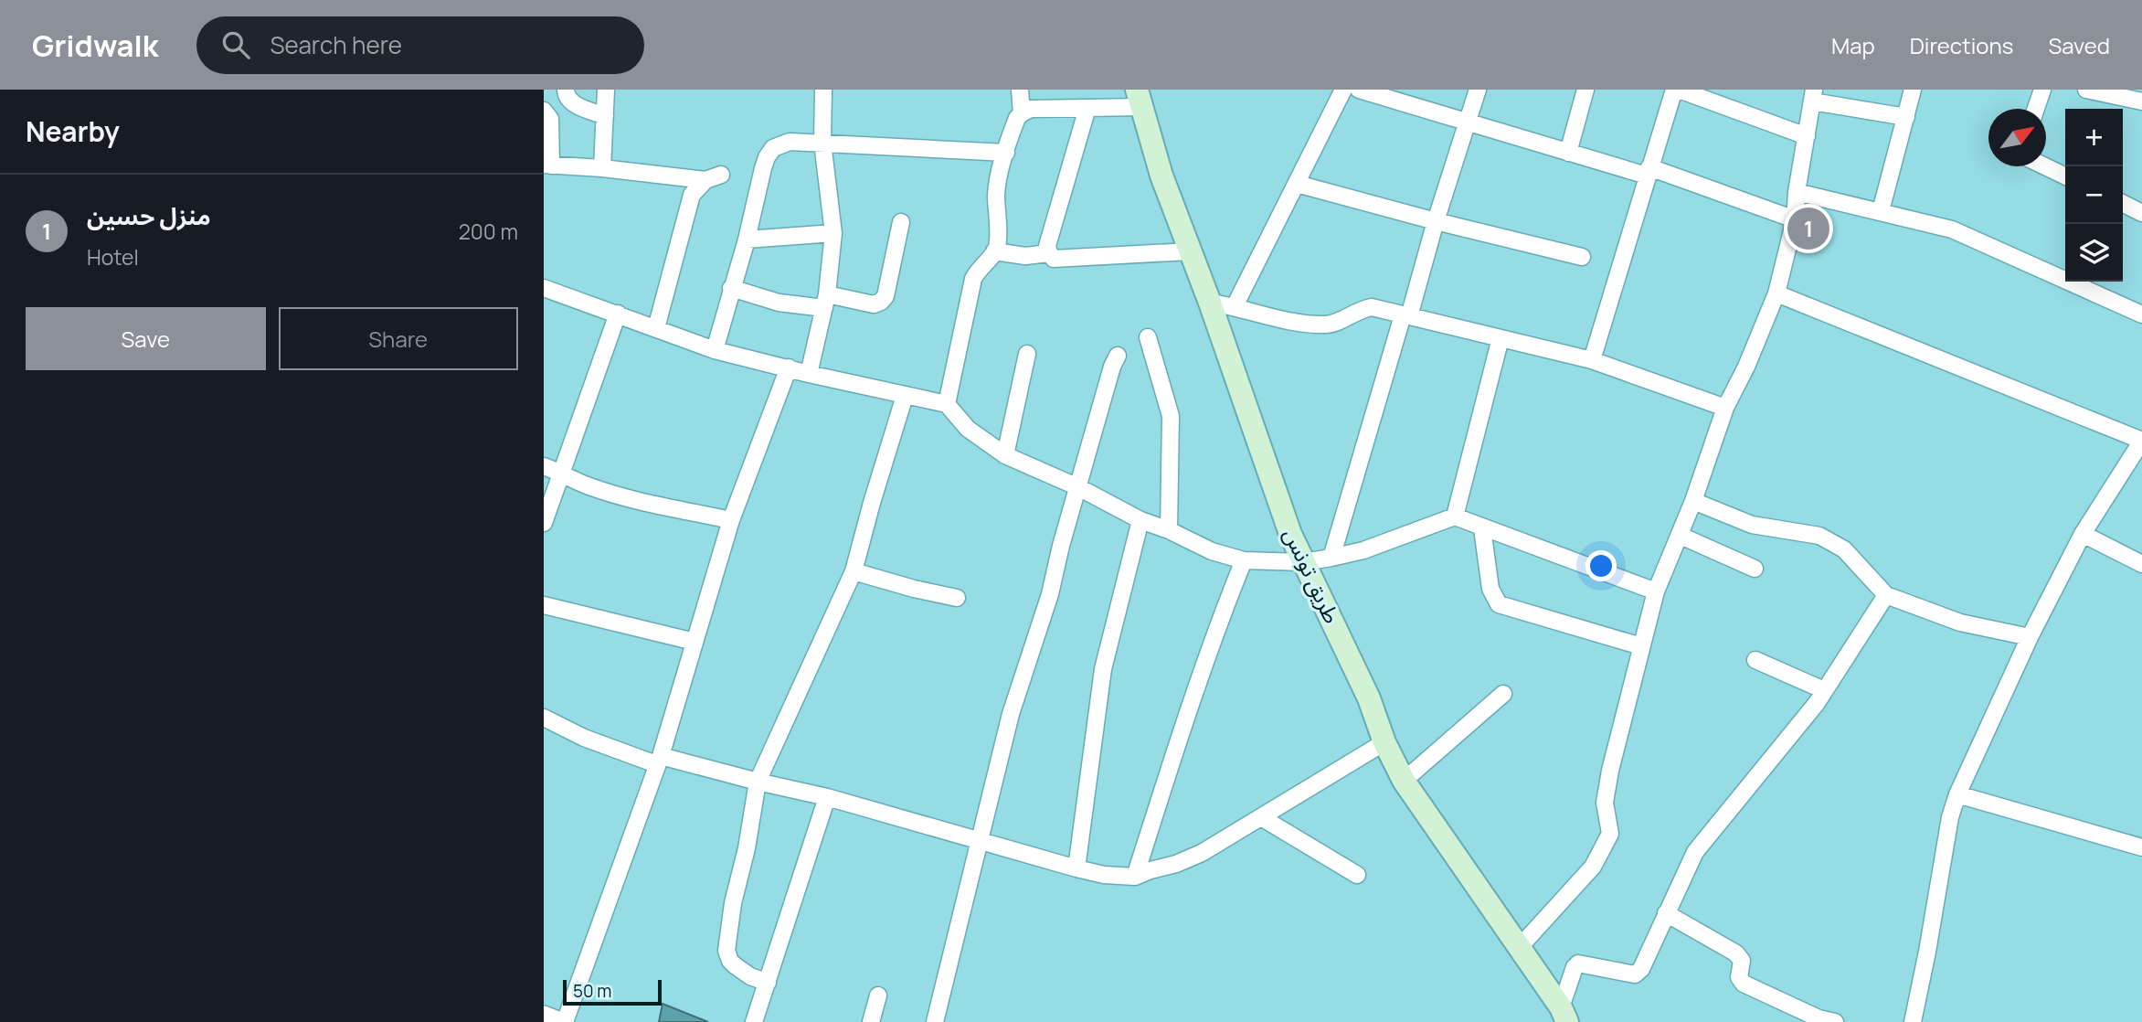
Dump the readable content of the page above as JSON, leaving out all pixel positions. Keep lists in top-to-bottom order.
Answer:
{
  "streets": {
    "main road": ["طريق تونس"]
  },
  "scale_bar": "50 m",
  "north": "top right",
  "page": {
    "header": "Gridwalk",
    "search": "Search here",
    "nav": ["Map", "Directions", "Saved"],
    "heading": "Nearby",
    "map_buttons": ["+", "−"],
    "list": [
      {
        "mark": "1",
        "name": "منزل حسين",
        "note": "Hotel",
        "value": "200 m"
      }
    ],
    "pins": "1",
    "buttons": ["Save", "Share"],
    "scale": "50 m"
  }
}
